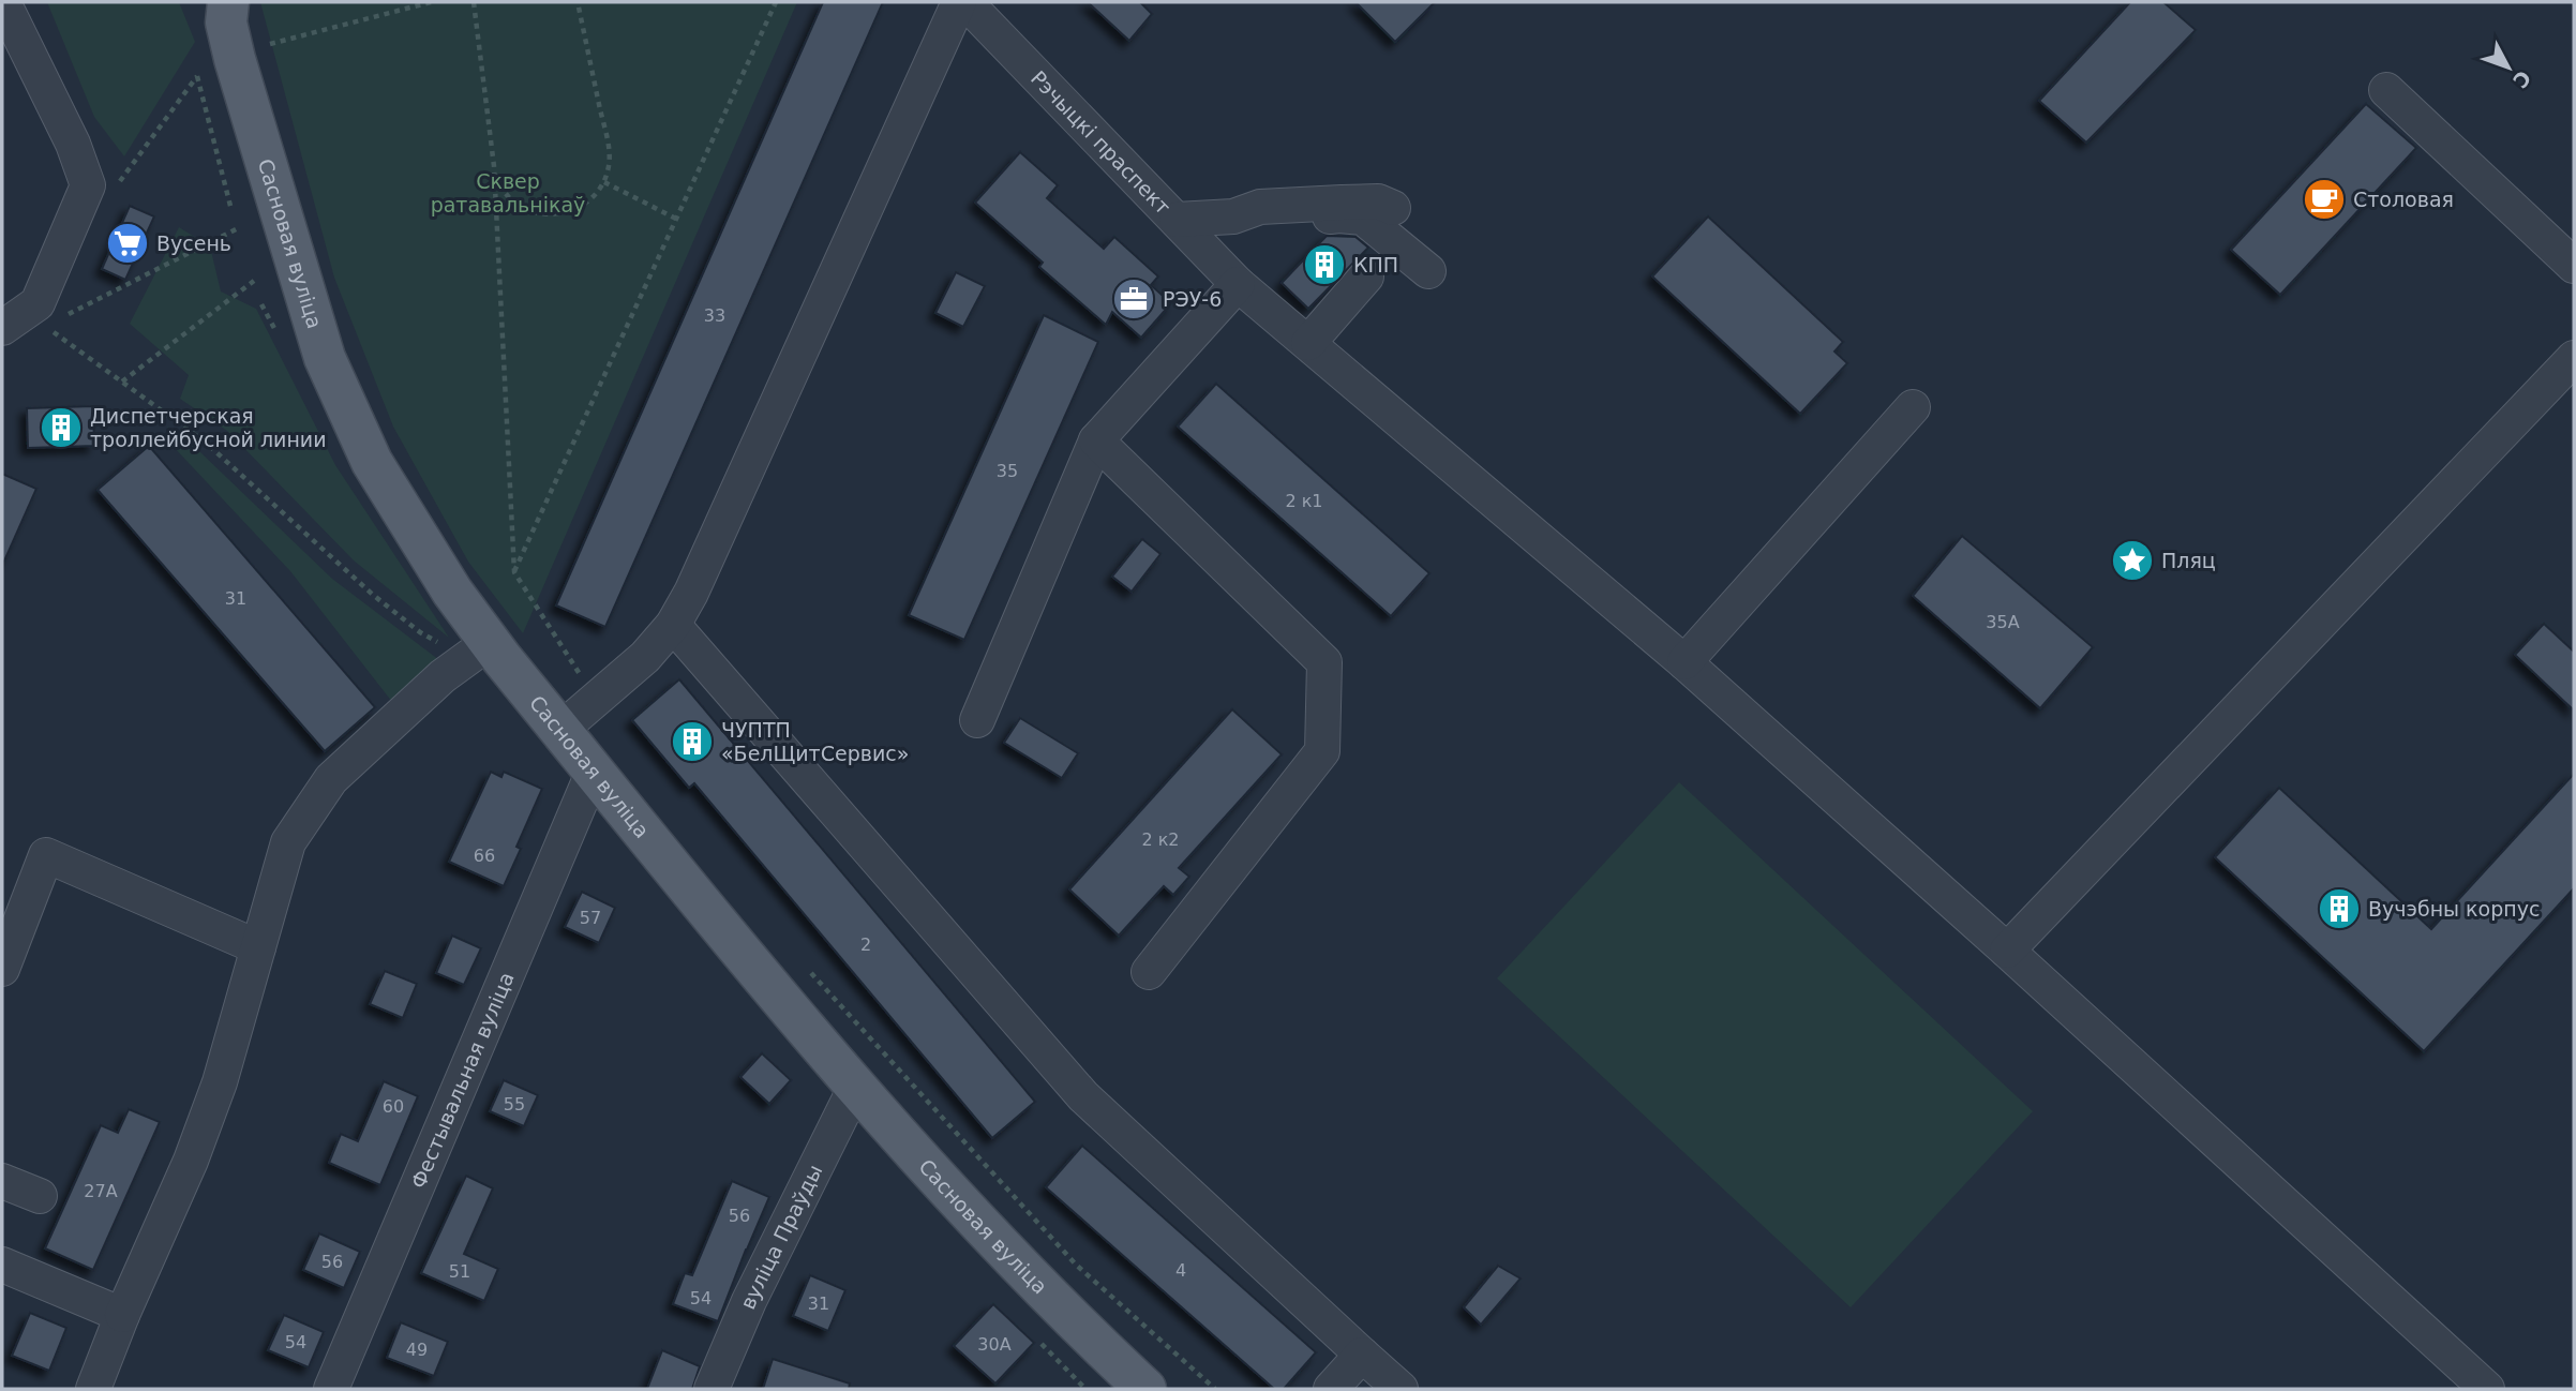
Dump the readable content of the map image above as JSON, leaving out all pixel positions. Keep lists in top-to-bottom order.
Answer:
{
  "streets": {
    "main road": ["Сасновая вуліца"],
    "street": ["Рэчыцкі праспект", "Фестывальная вуліца", "вуліца Праўды"]
  },
  "crossings": [
    ["Сасновая вуліца", "Фестывальная вуліца"],
    ["Сасновая вуліца", "вуліца Праўды"]
  ],
  "parks": ["Сквер ратавальнікаў"],
  "places": {
    "cafe": ["Столовая"],
    "supermarket": ["Вусень"],
    "building": [
      "КПП",
      "Диспетчерская троллейбусной линии",
      "ЧУПТП «БелЩитСервис»",
      "Вучэбны корпус"
    ],
    "office": ["РЭУ-6"],
    "place": ["Пляц"]
  },
  "house_numbers": [
    "33",
    "35",
    "2 к1",
    "31",
    "35А",
    "2 к2",
    "66",
    "57",
    "2",
    "55",
    "60",
    "27А",
    "56",
    "56",
    "4",
    "51",
    "54",
    "31",
    "54",
    "30А",
    "49"
  ],
  "north": "bottom right"
}
